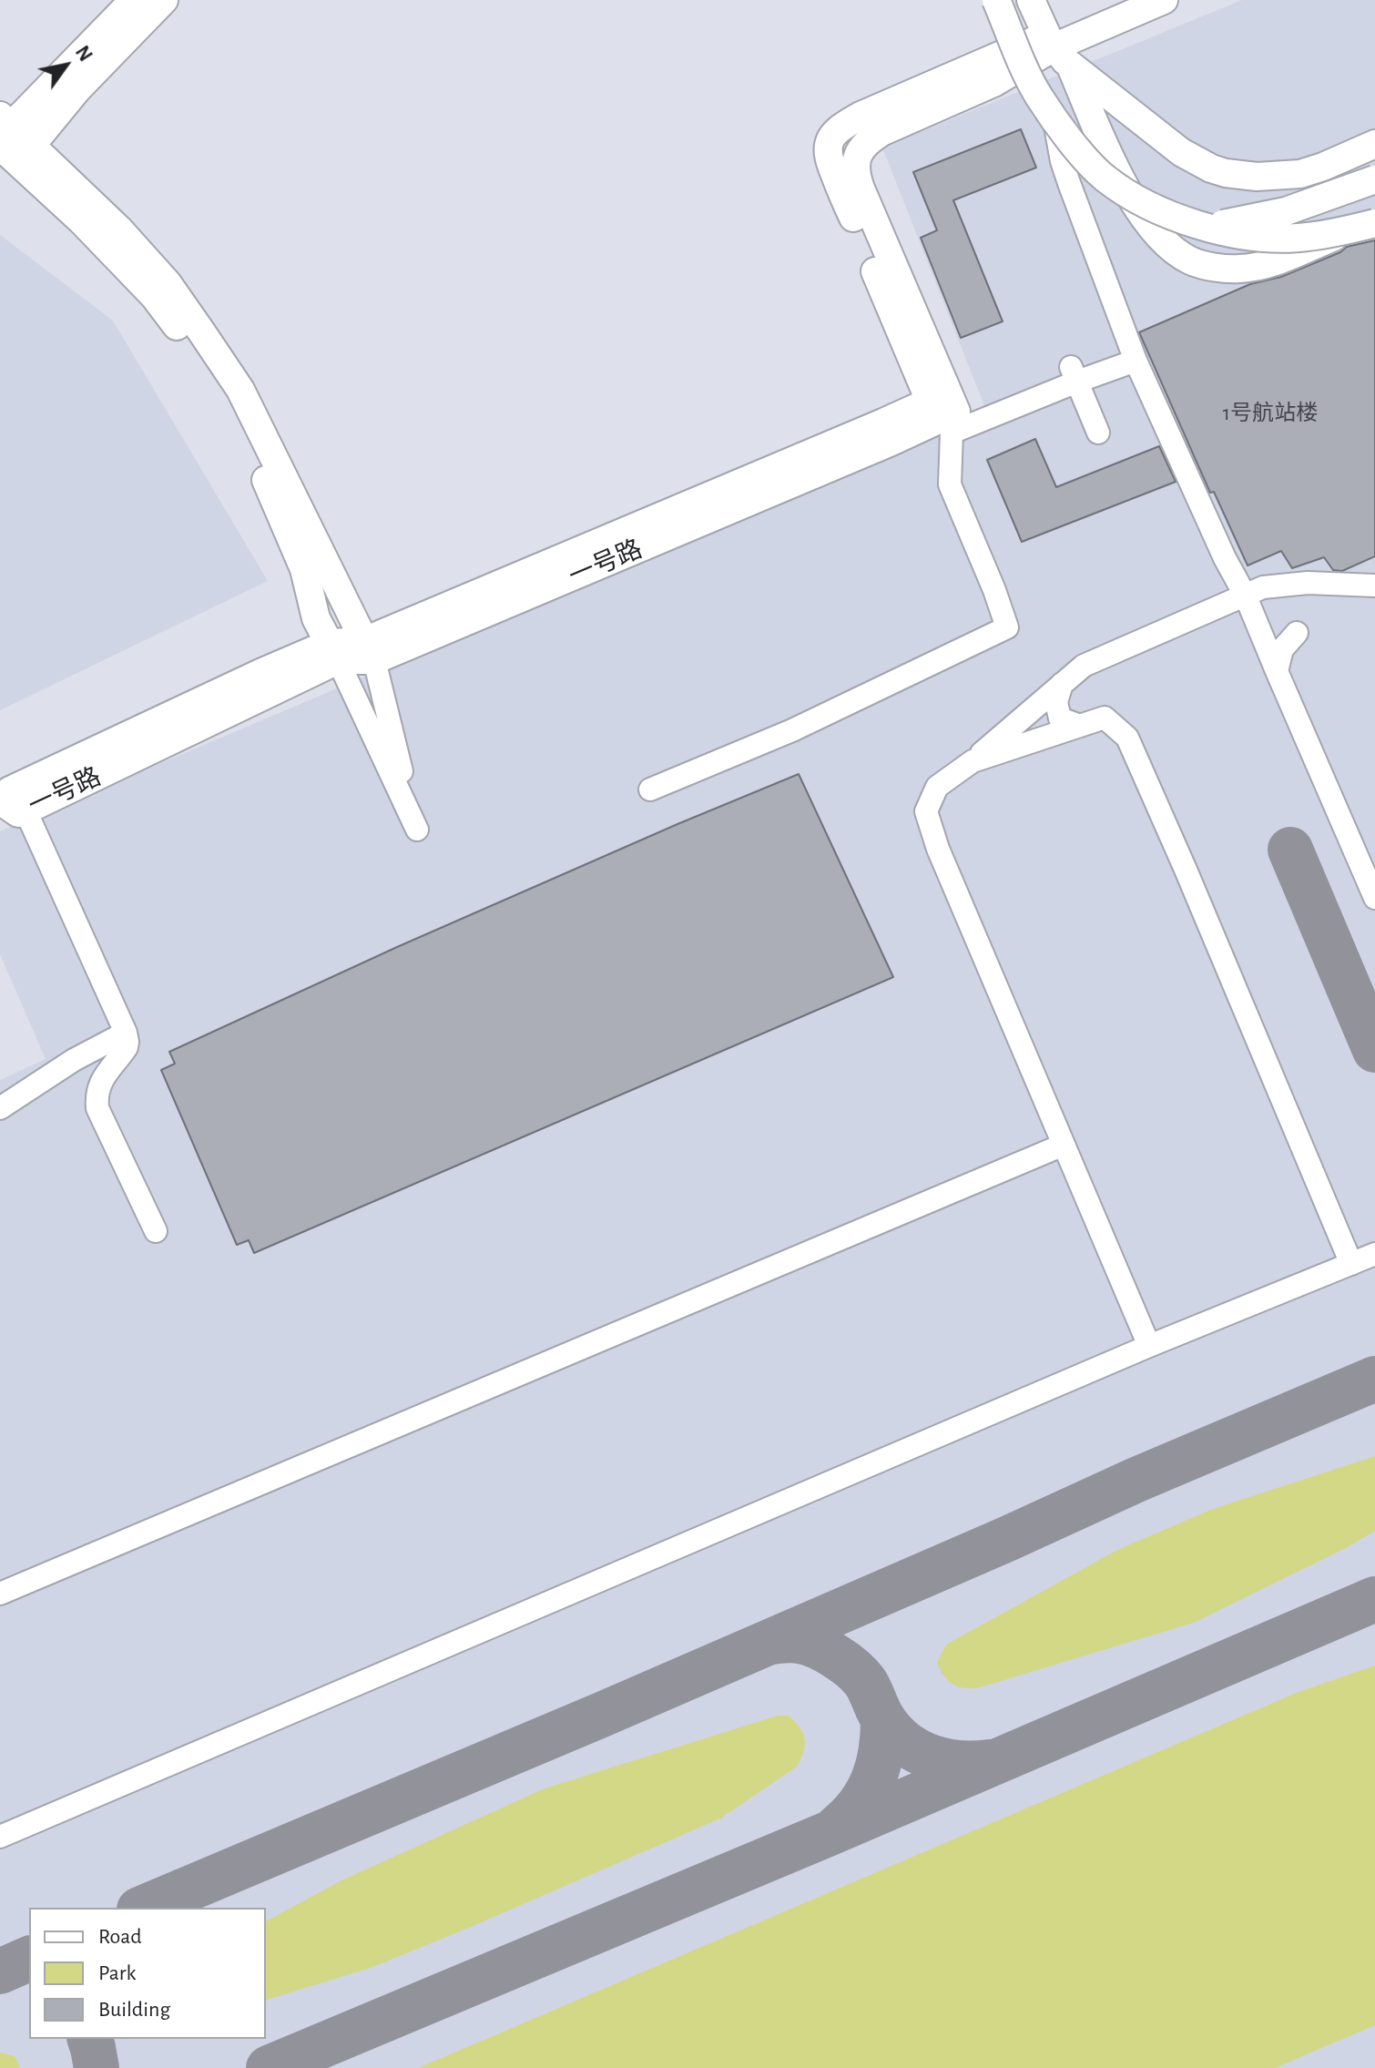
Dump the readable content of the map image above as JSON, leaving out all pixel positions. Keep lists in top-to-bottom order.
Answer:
{
  "streets": {
    "main road": ["一号路"]
  },
  "house_numbers": ["1号航站楼"],
  "legend": ["Road", "Park", "Building"],
  "north": "top right"
}
